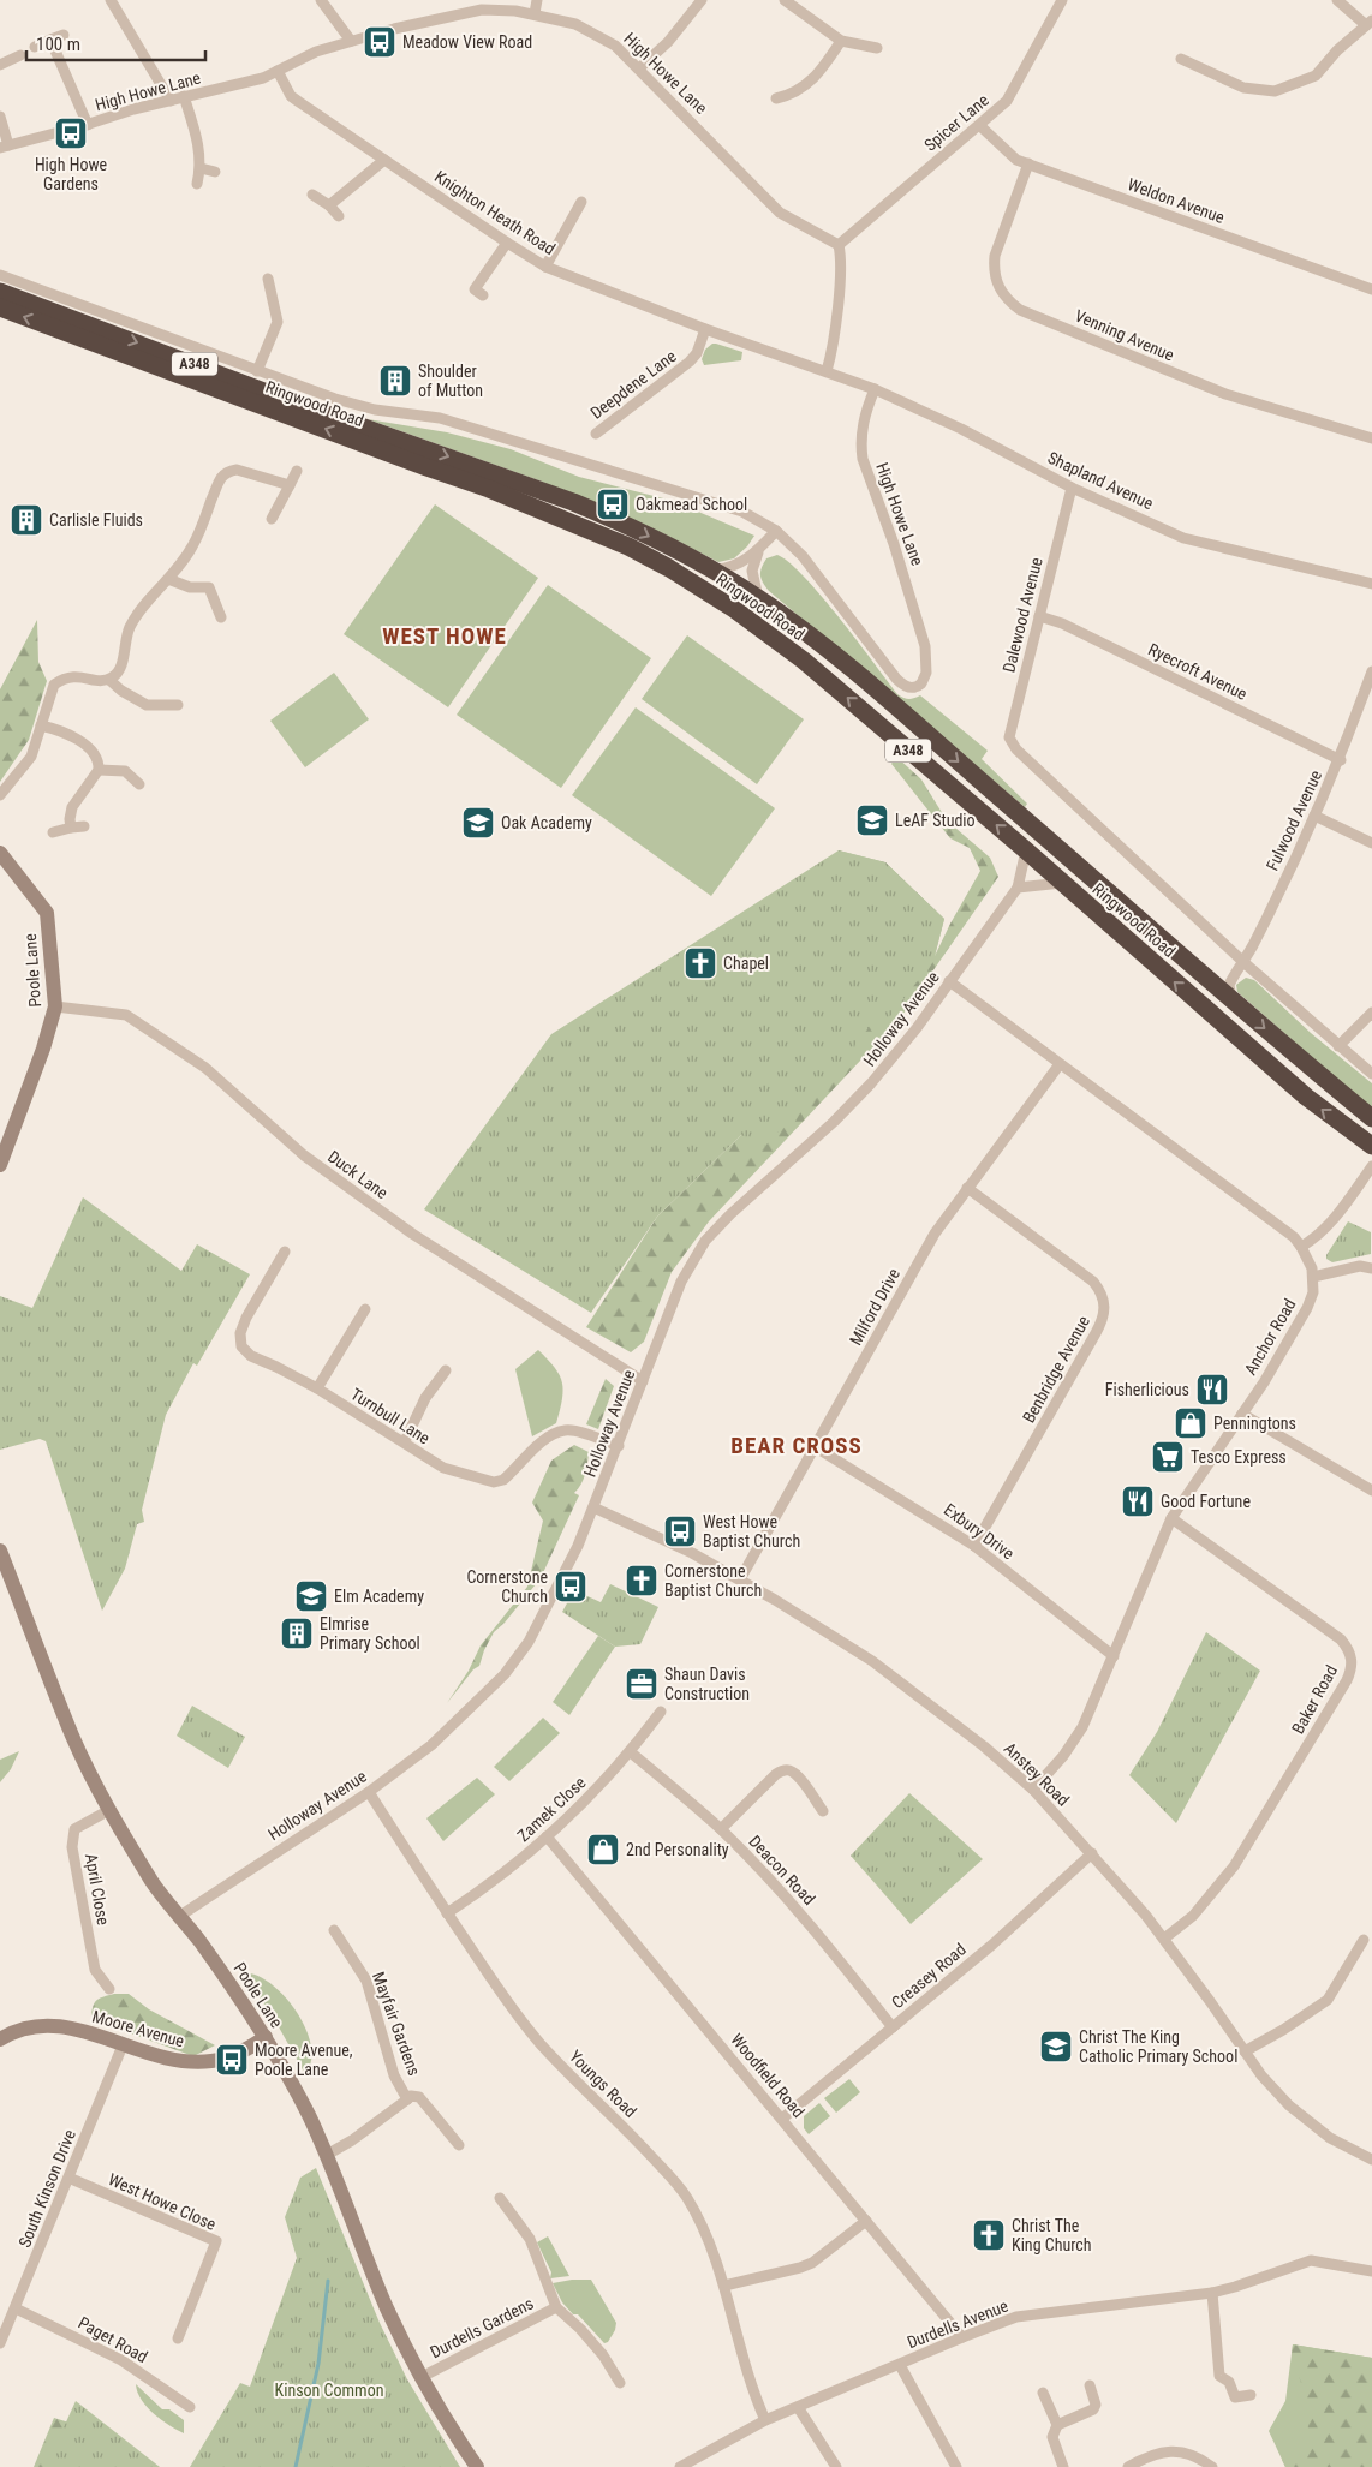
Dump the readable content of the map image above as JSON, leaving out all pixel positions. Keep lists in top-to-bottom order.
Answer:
{
  "streets": {
    "highway": ["A348", "Ringwood Road"],
    "street": [
      "High Howe Lane",
      "Spicer Lane",
      "Weldon Avenue",
      "Knighton Heath Road",
      "Venning Avenue",
      "Deepdene Lane",
      "Shapland Avenue",
      "Dalewood Avenue",
      "Ryecroft Avenue",
      "Fulwood Avenue",
      "Poole Lane",
      "Holloway Avenue",
      "Duck Lane",
      "Milford Drive",
      "Anchor Road",
      "Benbridge Avenue",
      "Turnbull Lane",
      "Exbury Drive",
      "Baker Road",
      "Anstey Road",
      "Zamek Close",
      "Deacon Road",
      "April Close",
      "Creasey Road",
      "Mayfair Gardens",
      "Moore Avenue",
      "Woodfield Road",
      "Youngs Road",
      "South Kinson Drive",
      "West Howe Close",
      "Durdells Avenue",
      "Durdells Gardens",
      "Paget Road"
    ]
  },
  "crossings": [
    ["High Howe Lane", "Spicer Lane"],
    ["High Howe Lane", "Knighton Heath Road"],
    ["High Howe Lane", "Ringwood Road"],
    ["High Howe Lane", "Shapland Avenue"],
    ["Spicer Lane", "Weldon Avenue"],
    ["Weldon Avenue", "Venning Avenue"],
    ["Knighton Heath Road", "Deepdene Lane"],
    ["Knighton Heath Road", "Shapland Avenue"],
    ["Ringwood Road", "Holloway Avenue"],
    ["Shapland Avenue", "Dalewood Avenue"],
    ["Dalewood Avenue", "Ryecroft Avenue"],
    ["Dalewood Avenue", "Fulwood Avenue"],
    ["Ryecroft Avenue", "Fulwood Avenue"],
    ["Poole Lane", "Holloway Avenue"],
    ["Poole Lane", "Duck Lane"],
    ["Poole Lane", "April Close"],
    ["Poole Lane", "Mayfair Gardens"],
    ["Poole Lane", "Moore Avenue"],
    ["Poole Lane", "Durdells Gardens"],
    ["Holloway Avenue", "Duck Lane"],
    ["Holloway Avenue", "Turnbull Lane"],
    ["Holloway Avenue", "Anstey Road"],
    ["Holloway Avenue", "Youngs Road"],
    ["Milford Drive", "Benbridge Avenue"],
    ["Milford Drive", "Exbury Drive"],
    ["Milford Drive", "Anstey Road"],
    ["Anchor Road", "Exbury Drive"],
    ["Anchor Road", "Baker Road"],
    ["Anchor Road", "Anstey Road"],
    ["Benbridge Avenue", "Exbury Drive"],
    ["Baker Road", "Anstey Road"],
    ["Anstey Road", "Creasey Road"],
    ["Zamek Close", "Deacon Road"],
    ["Zamek Close", "Woodfield Road"],
    ["Zamek Close", "Youngs Road"],
    ["Deacon Road", "Creasey Road"],
    ["Creasey Road", "Woodfield Road"],
    ["Moore Avenue", "South Kinson Drive"],
    ["Woodfield Road", "Durdells Avenue"],
    ["Youngs Road", "Durdells Avenue"],
    ["South Kinson Drive", "West Howe Close"],
    ["South Kinson Drive", "Paget Road"]
  ],
  "districts": ["WEST HOWE", "BEAR CROSS"],
  "parks": ["Kinson Common"],
  "places": {
    "bus stop": [
      "Meadow View Road",
      "High Howe Gardens",
      "Oakmead School",
      "West Howe Baptist Church",
      "Cornerstone Church",
      "Moore Avenue, Poole Lane"
    ],
    "building": ["Shoulder of Mutton", "Carlisle Fluids", "Elmrise Primary School"],
    "school or university": [
      "LeAF Studio",
      "Oak Academy",
      "Elm Academy",
      "Christ The King Catholic Primary School"
    ],
    "church": ["Chapel", "Cornerstone Baptist Church", "Christ The King Church"],
    "restaurant": ["Fisherlicious", "Good Fortune"],
    "shop": ["Penningtons", "2nd Personality"],
    "supermarket": ["Tesco Express"],
    "office": ["Shaun Davis Construction"]
  },
  "scale_bar": "100 m"
}
